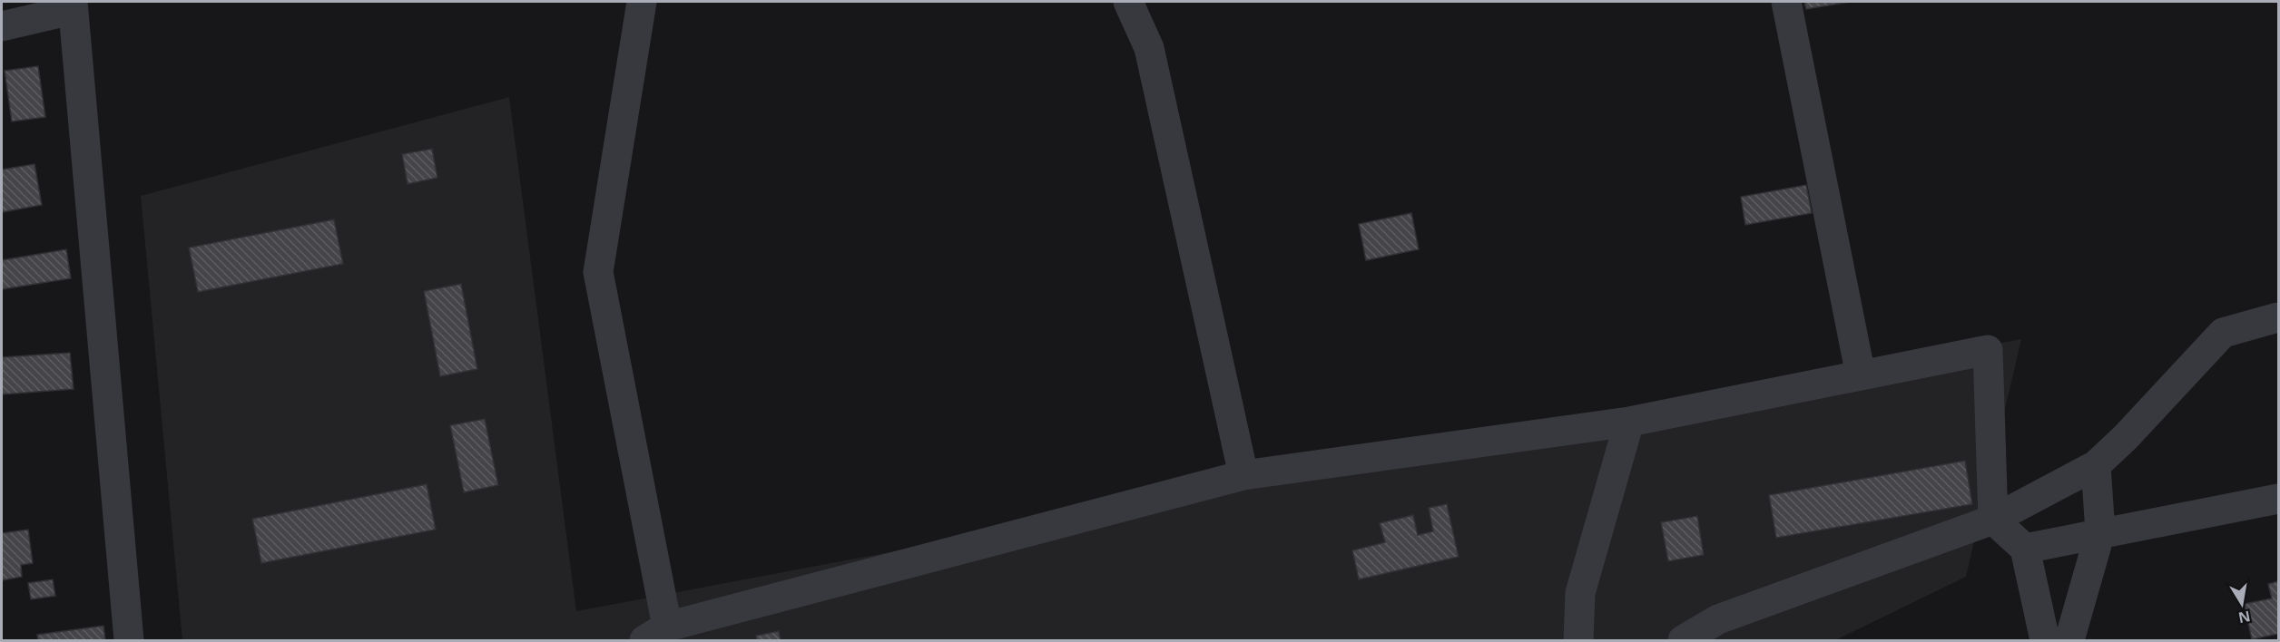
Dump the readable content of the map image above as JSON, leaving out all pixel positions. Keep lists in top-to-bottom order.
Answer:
{
  "north": "bottom"
}
